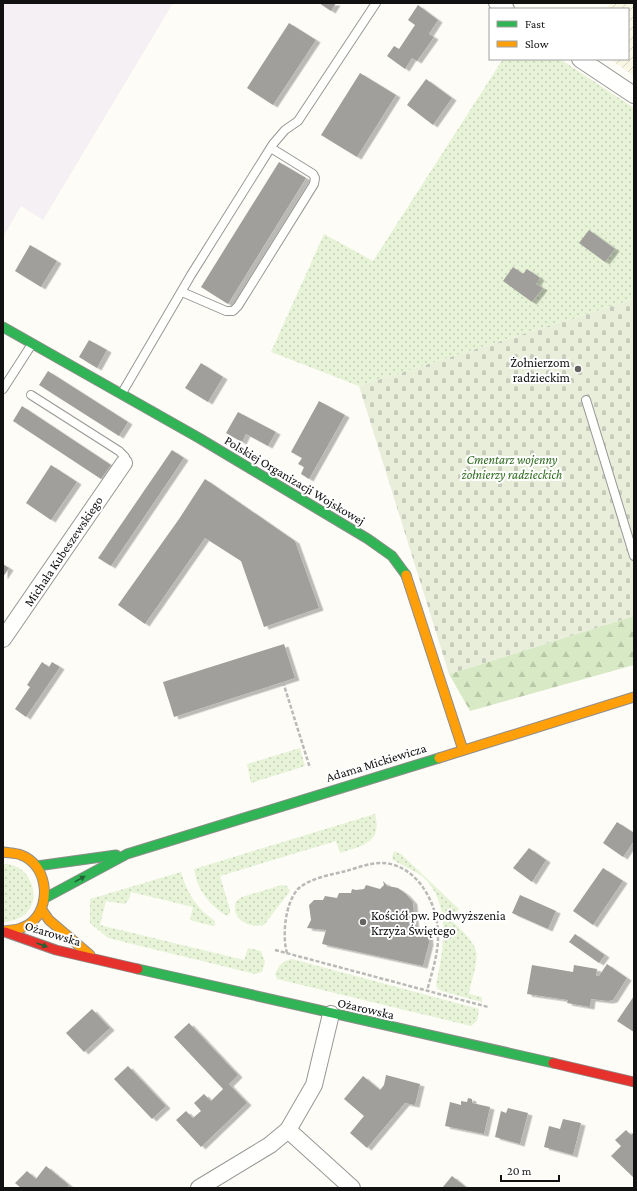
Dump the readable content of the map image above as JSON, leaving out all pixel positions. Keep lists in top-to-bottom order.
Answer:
{
  "streets": {
    "street": [
      "Polskiej Organizacji Wojskowej",
      "Michała Kubeszewskiego",
      "Adama Mickiewicza",
      "Ożarowska"
    ]
  },
  "crossings": [
    ["Polskiej Organizacji Wojskowej", "Adama Mickiewicza"]
  ],
  "parks": ["Cmentarz wojenny żołnierzy radzieckich"],
  "places": ["Żołnierzom radzieckim", "Kościół pw. Podwyższenia Krzyża Świętego"],
  "legend": ["Fast", "Slow"],
  "scale_bar": "20 m"
}
